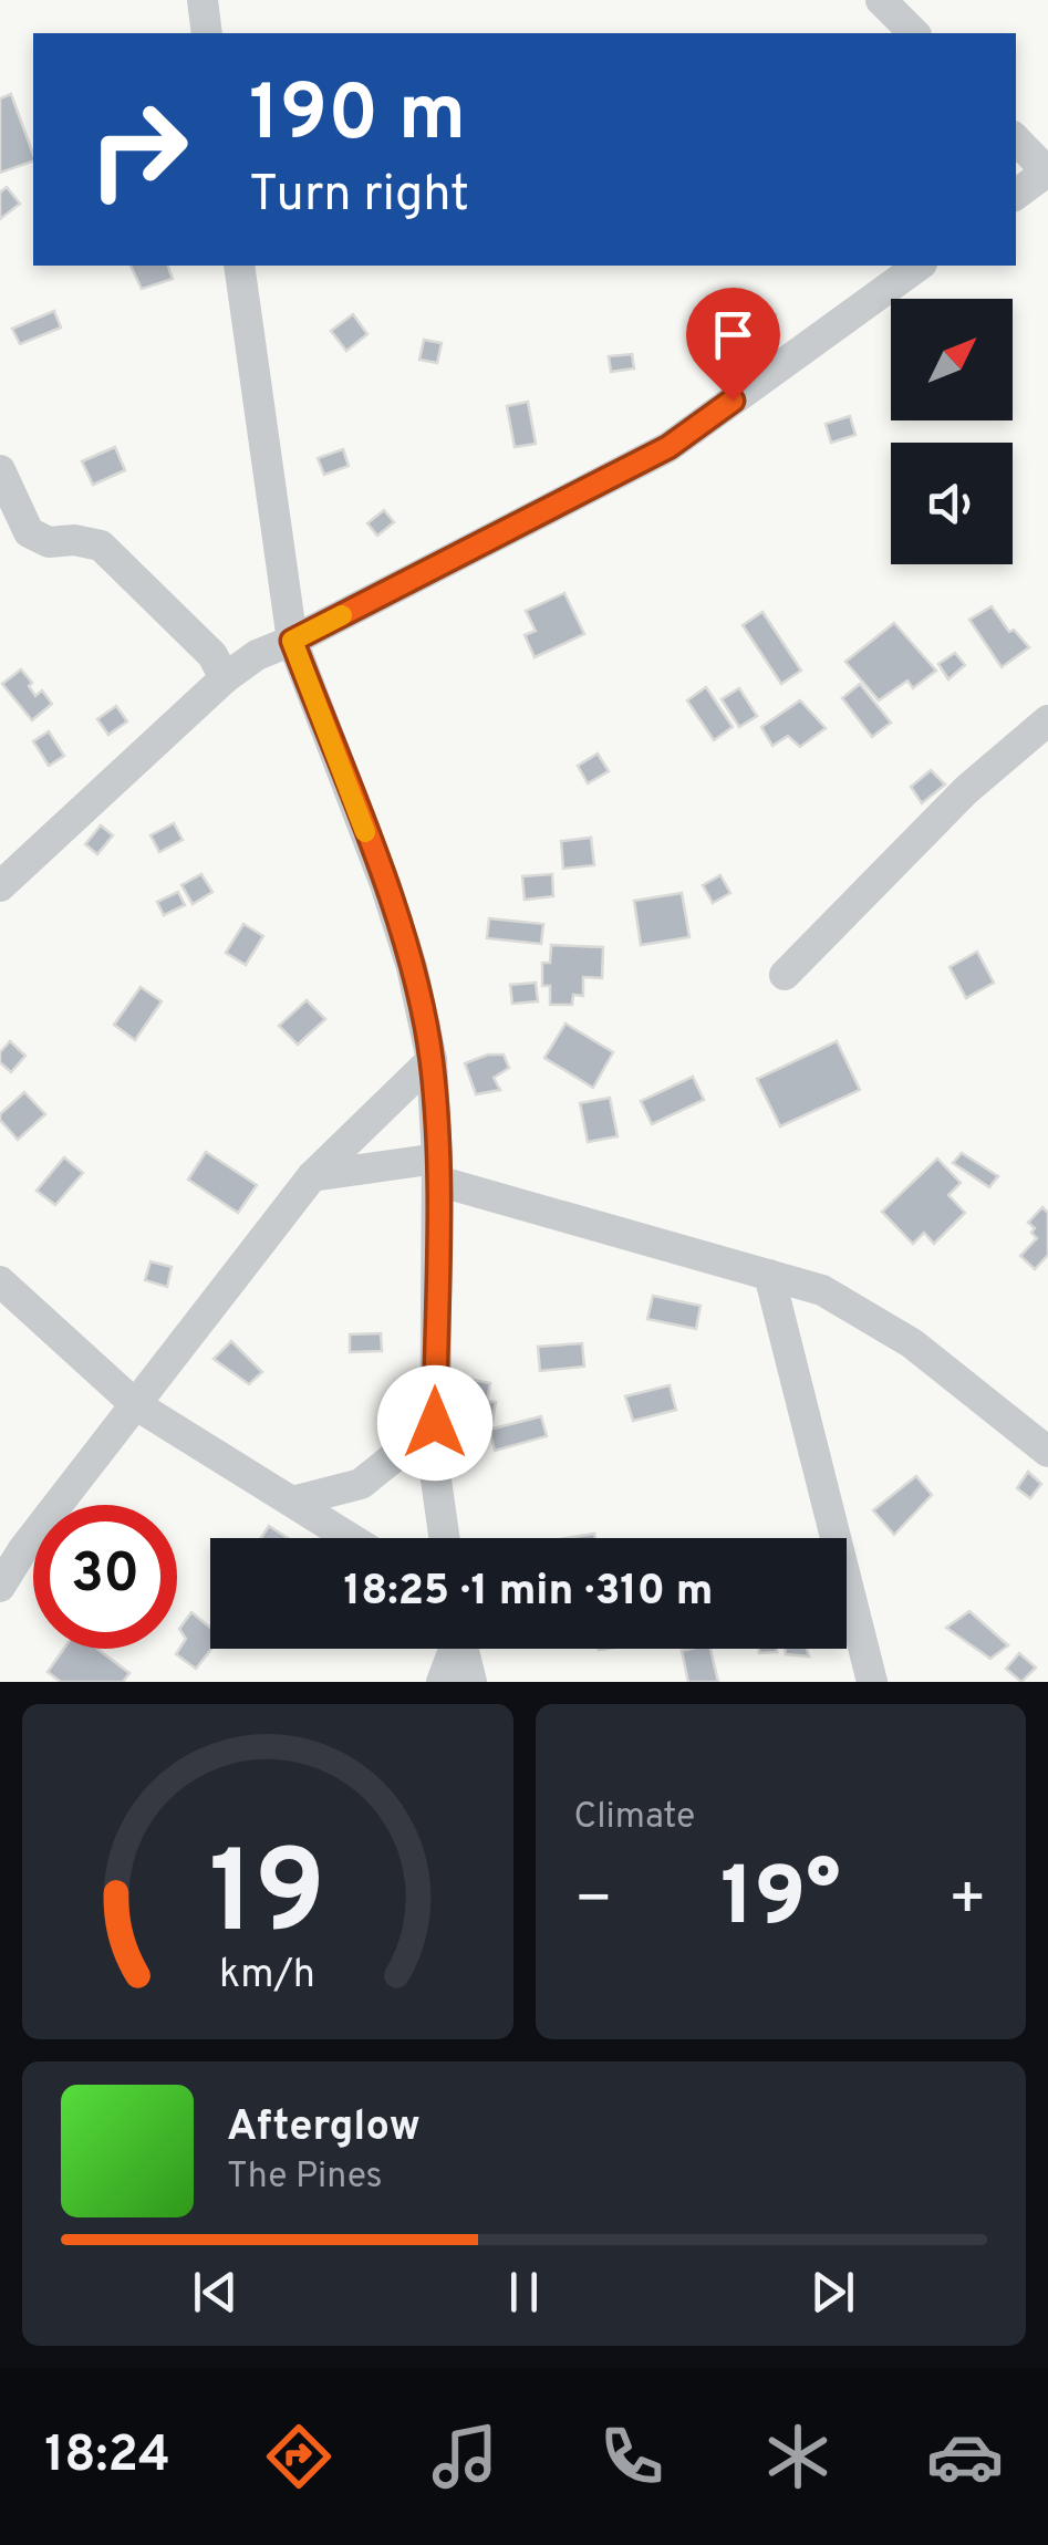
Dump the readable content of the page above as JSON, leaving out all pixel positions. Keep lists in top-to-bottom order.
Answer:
{
  "north": "top right",
  "page": {
    "turn": ["190 m", "Turn right"],
    "limit": "30",
    "trip": "18:25 · 1 min · 310 m",
    "tile": "Climate",
    "heat": ["−", "19°", "+"],
    "song": ["Afterglow", "The Pines"],
    "tabs": "18:24",
    "gauge": ["19", "km/h"]
  }
}
